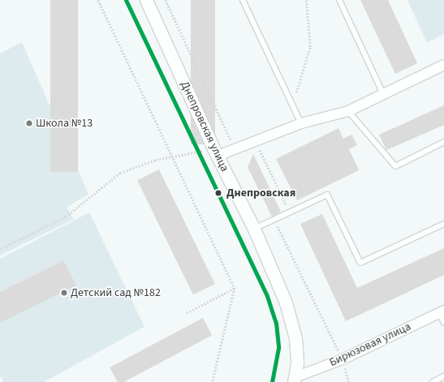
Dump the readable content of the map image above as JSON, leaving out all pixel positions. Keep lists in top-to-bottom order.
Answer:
{
  "streets": {
    "street": ["Днепровская улица", "Бирюзовая улица"]
  },
  "crossings": [
    ["Днепровская улица", "Бирюзовая улица"]
  ],
  "places": ["Школа №13", "Днепровская", "Детский сад №182"]
}
